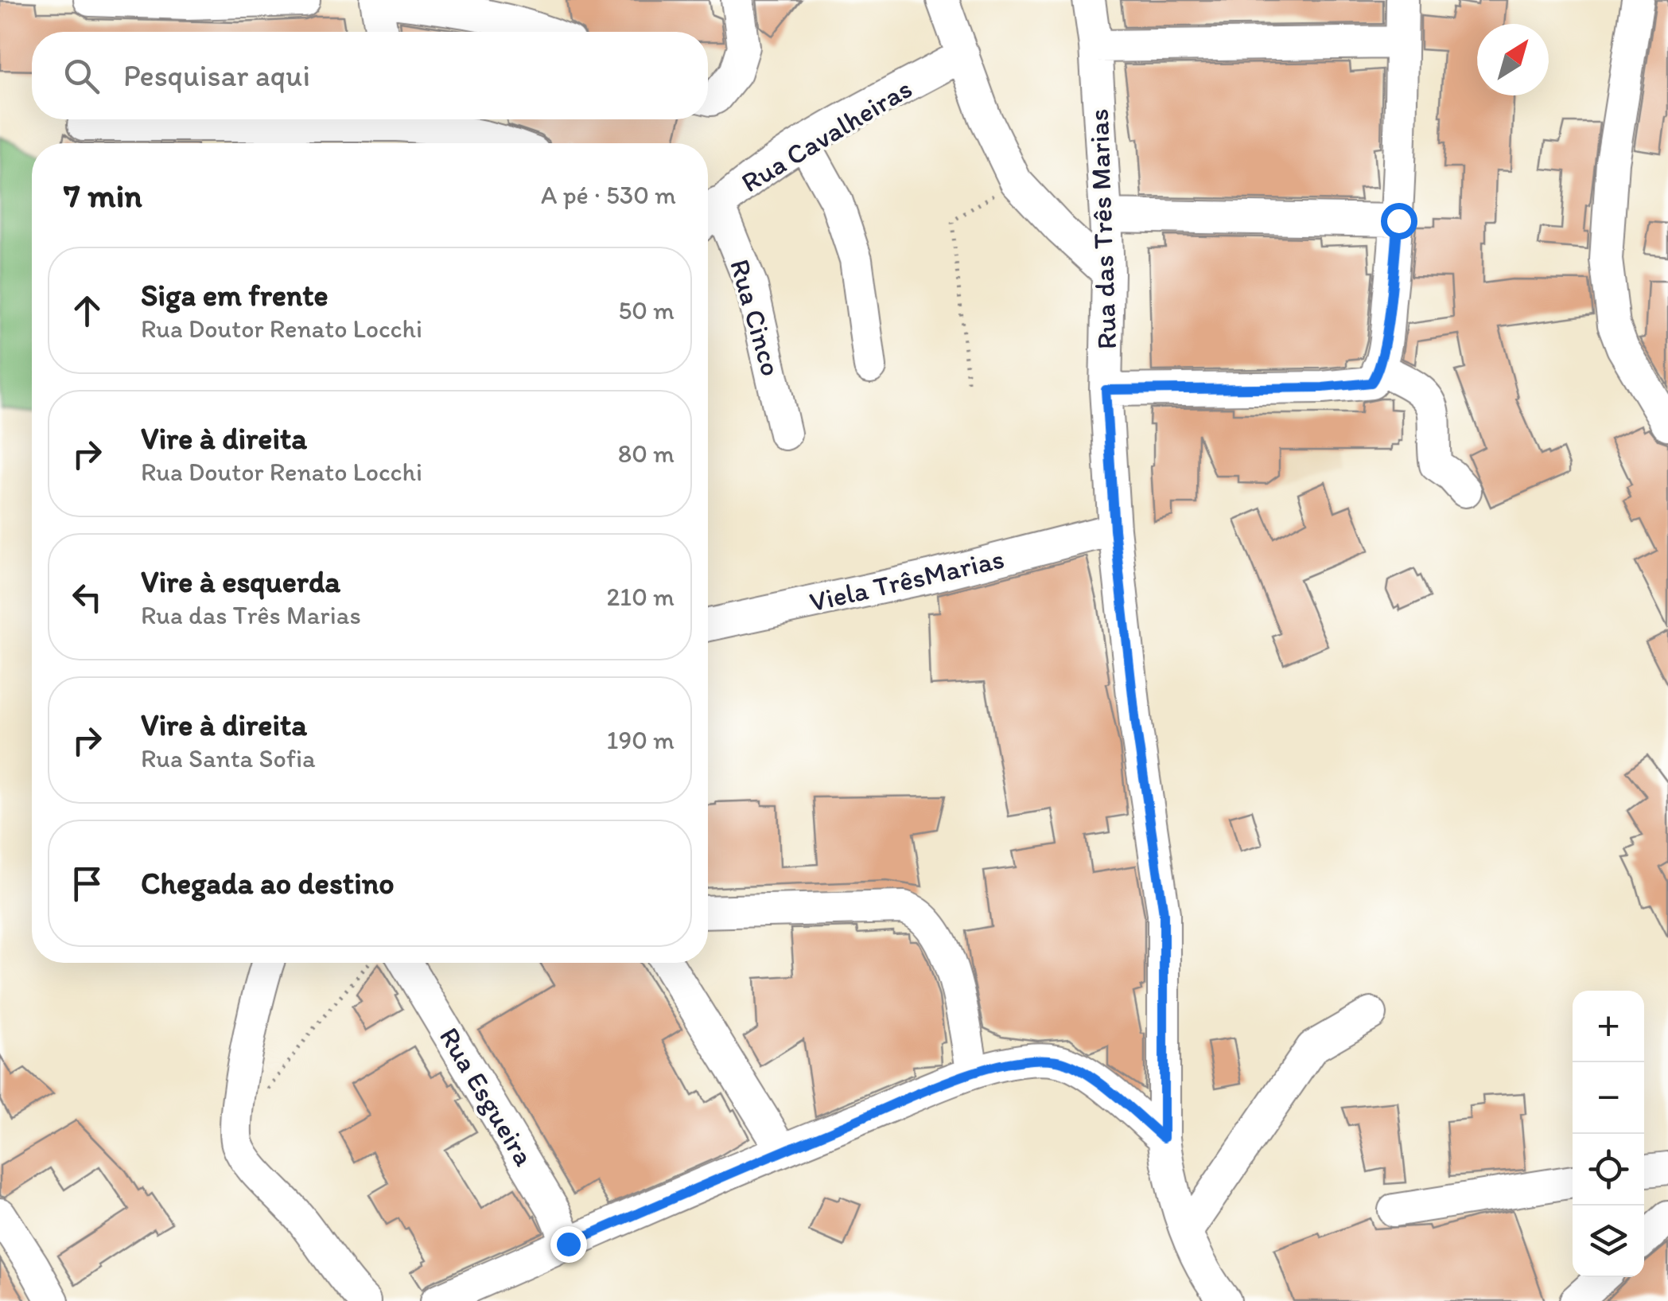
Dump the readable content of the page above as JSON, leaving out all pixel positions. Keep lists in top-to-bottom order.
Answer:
{
  "streets": {
    "street": [
      "Rua Cavalheiras",
      "Rua das Três Marias",
      "Rua Cinco",
      "Viela TrêsMarias",
      "Rua Esgueira"
    ]
  },
  "crossings": [
    ["Rua Cavalheiras", "Rua Cinco"],
    ["Rua das Três Marias", "Viela TrêsMarias"]
  ],
  "north": "top right",
  "page": {
    "search": "Pesquisar aqui",
    "heading": ["7 min", "A pé · 530 m"],
    "list": [
      ["Siga em frente", "Rua Doutor Renato Locchi", "50 m"],
      ["Vire à direita", "Rua Doutor Renato Locchi", "80 m"],
      ["Vire à esquerda", "Rua das Três Marias", "210 m"],
      ["Vire à direita", "Rua Santa Sofia", "190 m"],
      "Chegada ao destino"
    ],
    "map_buttons": ["+", "−"]
  }
}
